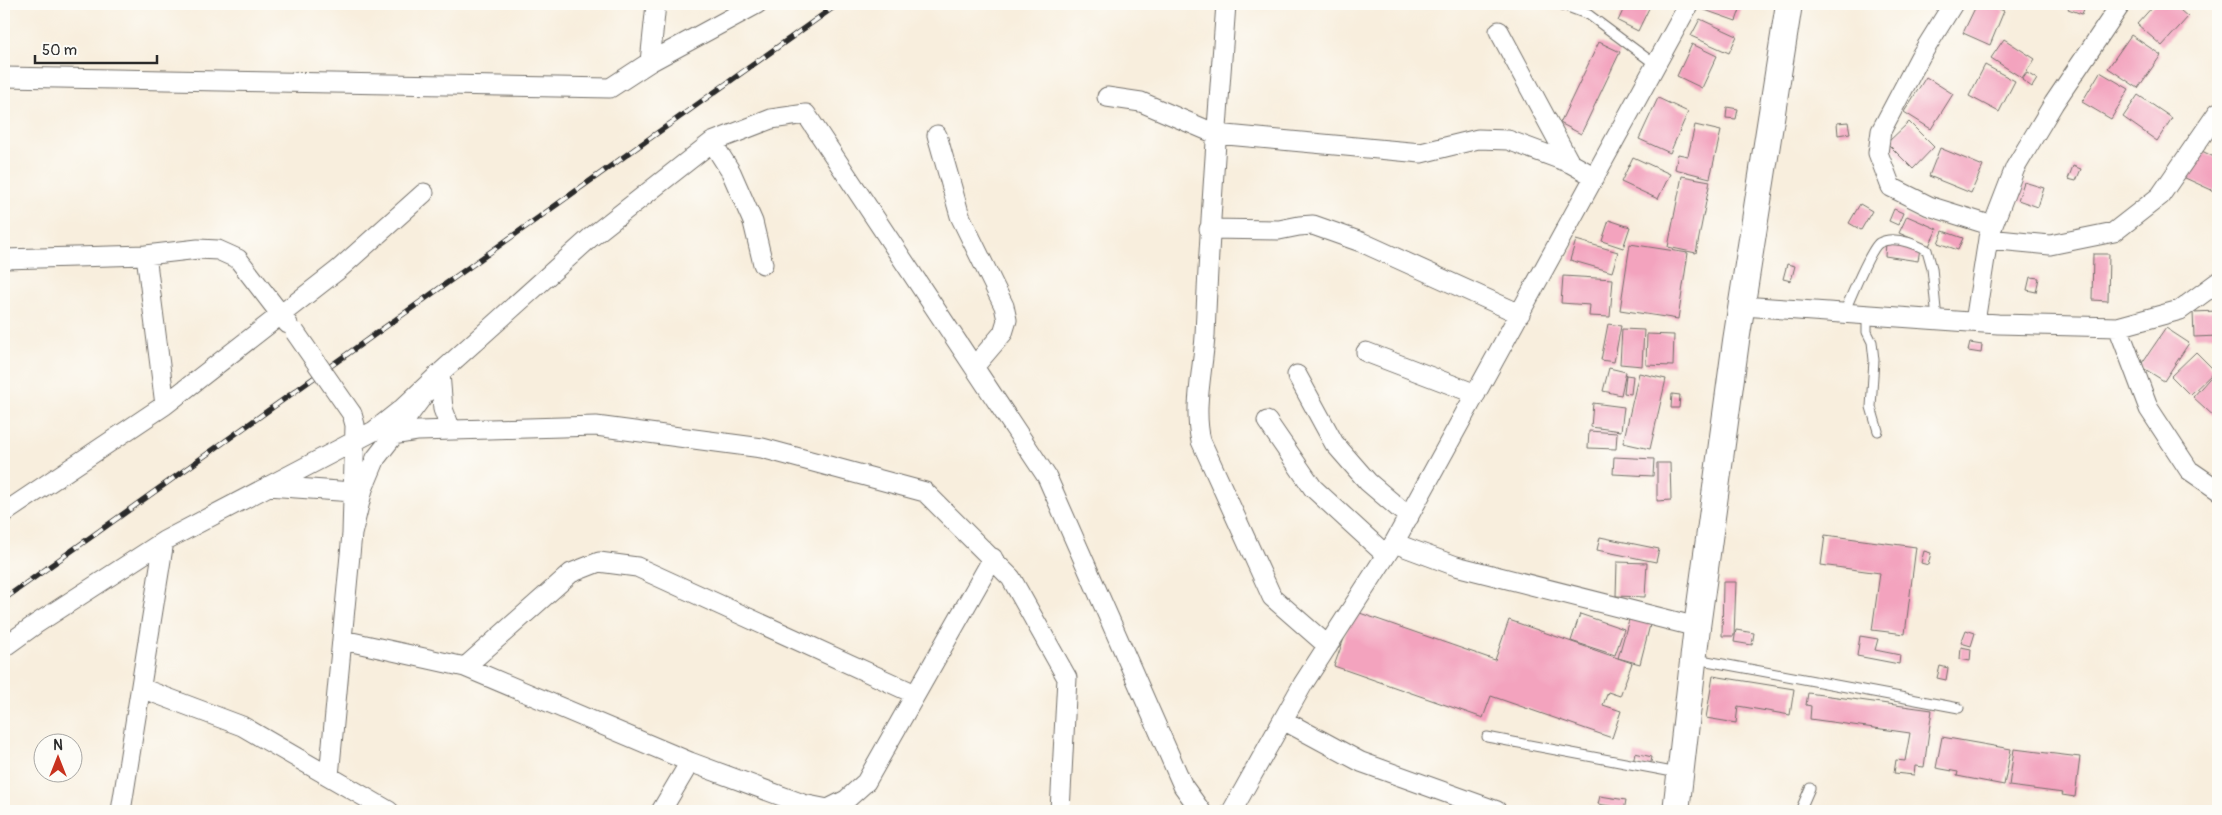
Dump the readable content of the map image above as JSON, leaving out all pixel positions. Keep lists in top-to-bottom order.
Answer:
{
  "scale_bar": "50 m",
  "north": "top"
}
